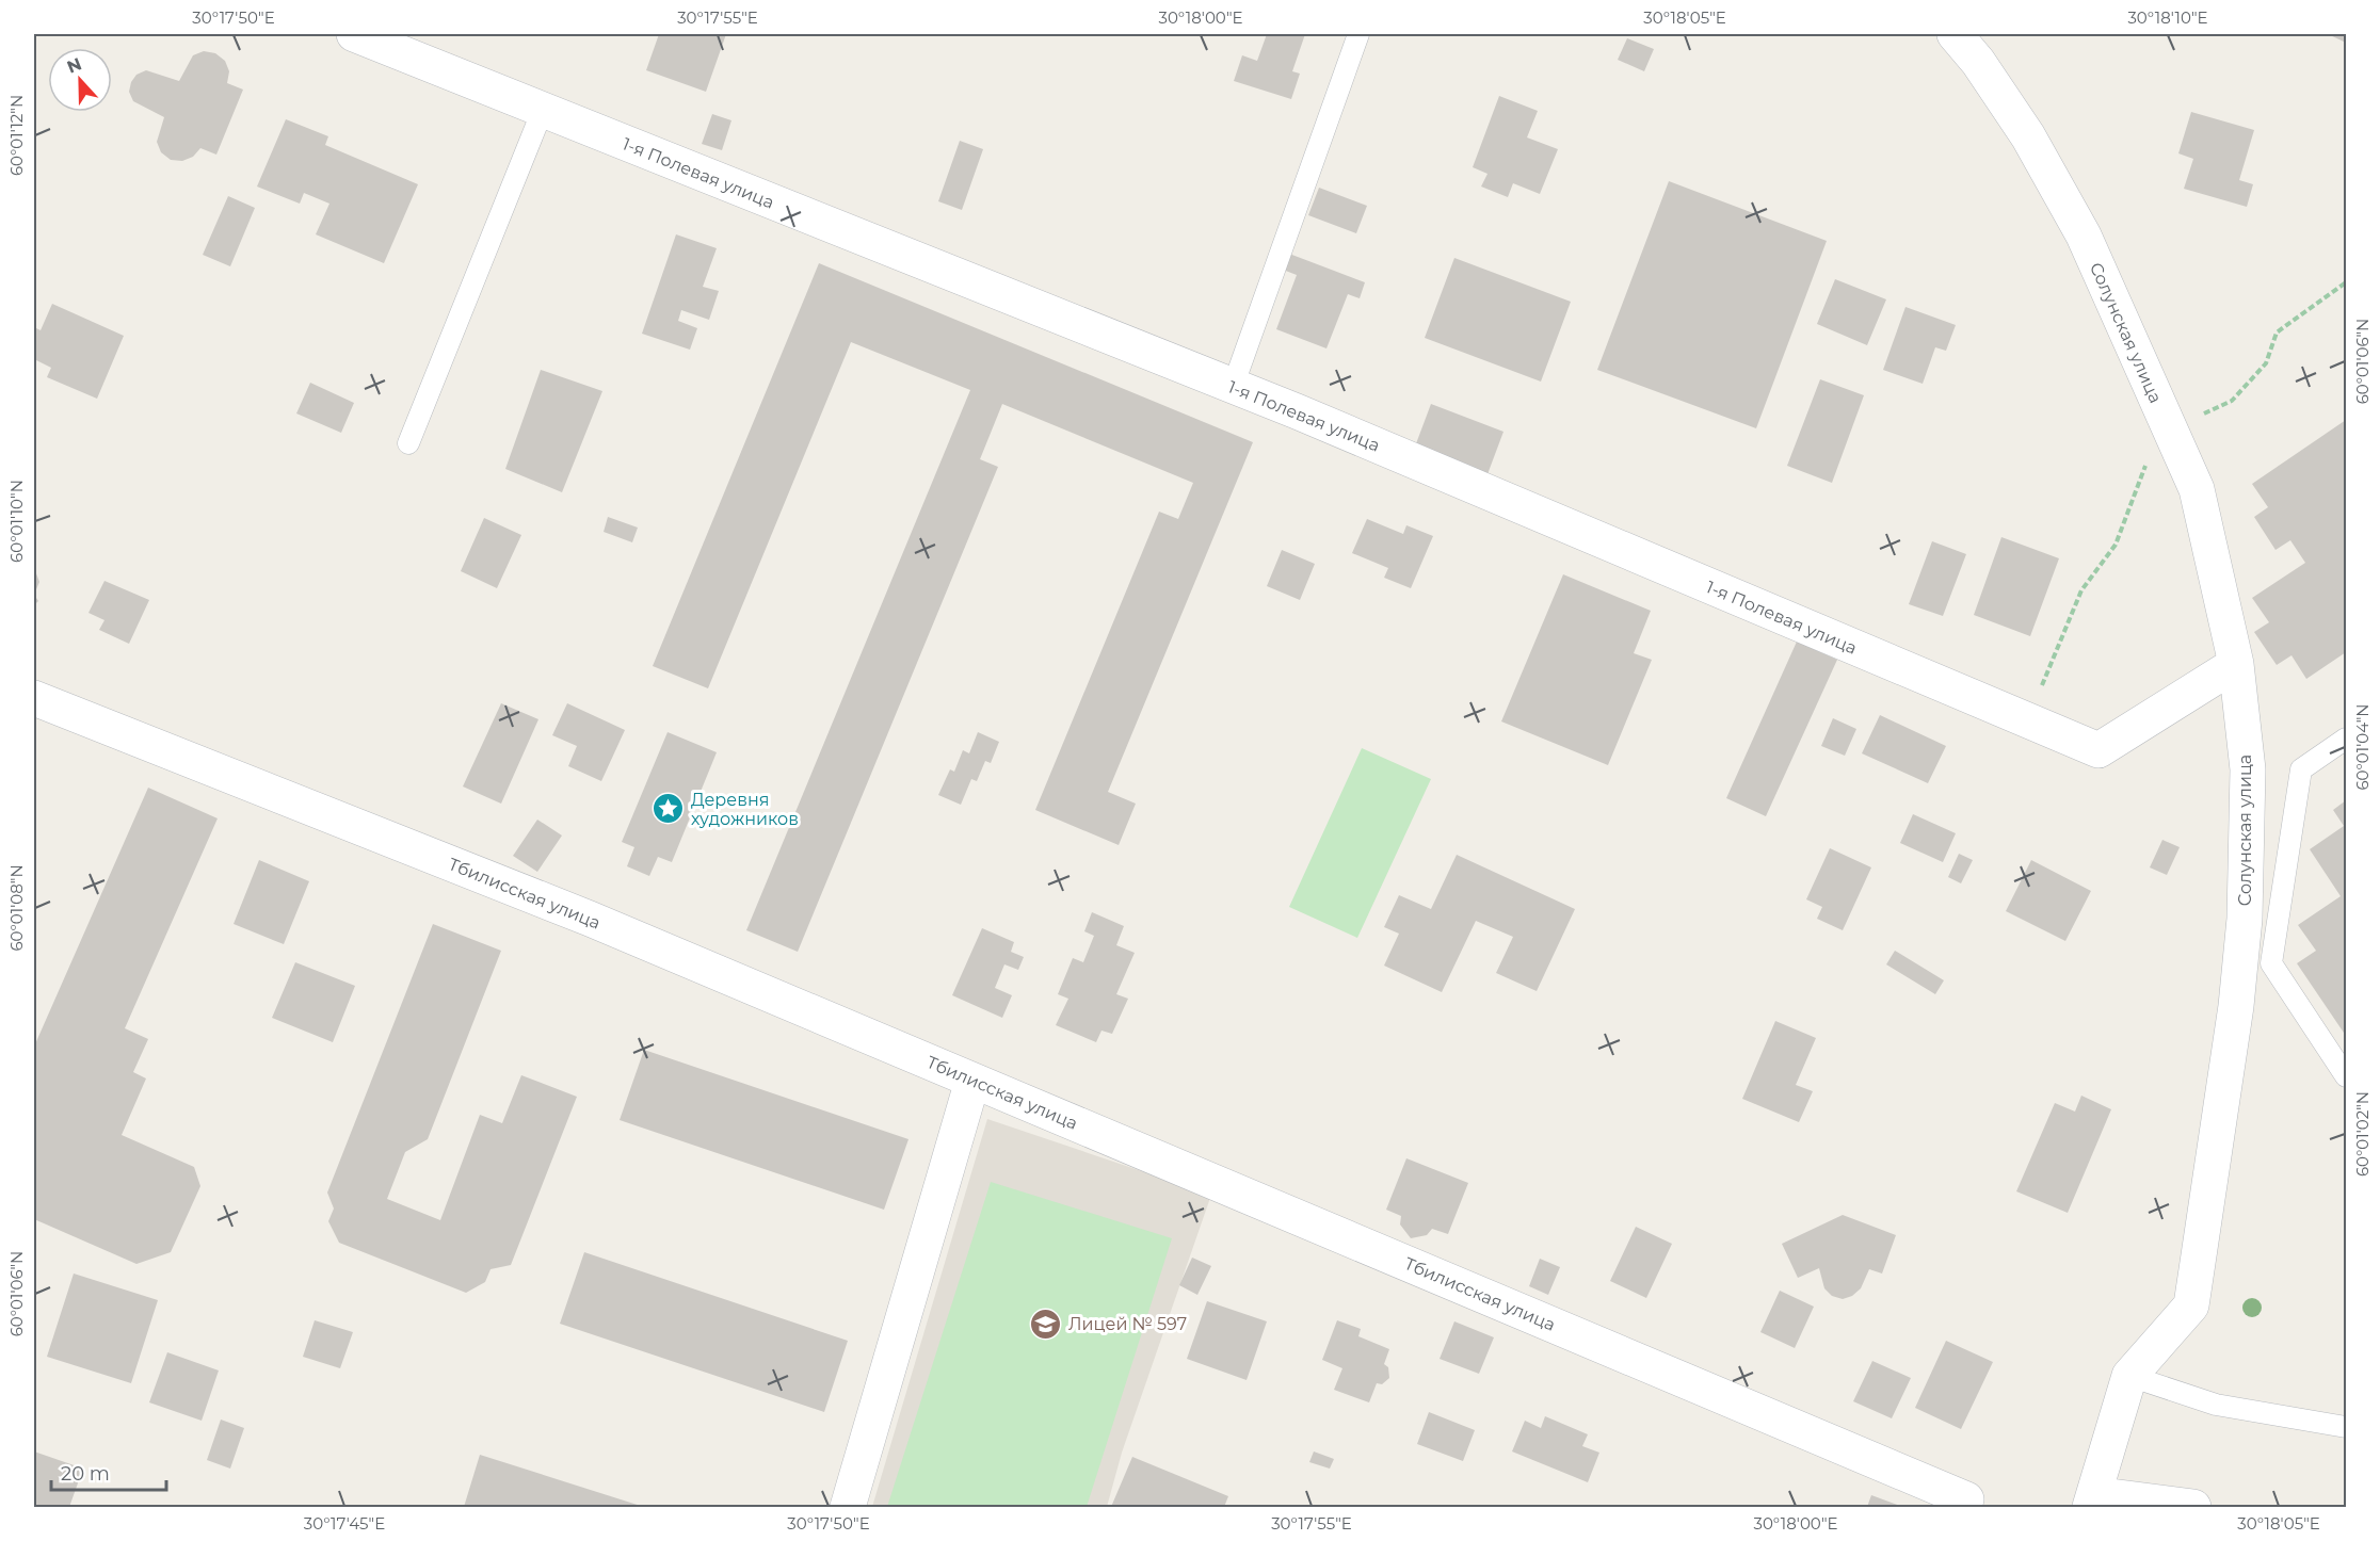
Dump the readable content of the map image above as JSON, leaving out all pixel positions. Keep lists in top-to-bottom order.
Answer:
{
  "streets": {
    "street": ["1-я Полевая улица", "Солунская улица", "Тбилисская улица"]
  },
  "crossings": [
    ["1-я Полевая улица", "Солунская улица"]
  ],
  "places": {
    "place": ["Деревня художников"],
    "school or university": ["Лицей № 597"]
  },
  "scale_bar": "20 m",
  "north": "top",
  "coordinates": [
    "30°17'50\"E",
    "30°17'55\"E",
    "30°18'00\"E",
    "30°18'05\"E",
    "30°18'10\"E",
    "60°01'12\"N",
    "60°01'06\"N",
    "60°01'10\"N",
    "60°01'04\"N",
    "60°01'08\"N",
    "60°01'02\"N",
    "30°17'45\"E"
  ]
}
